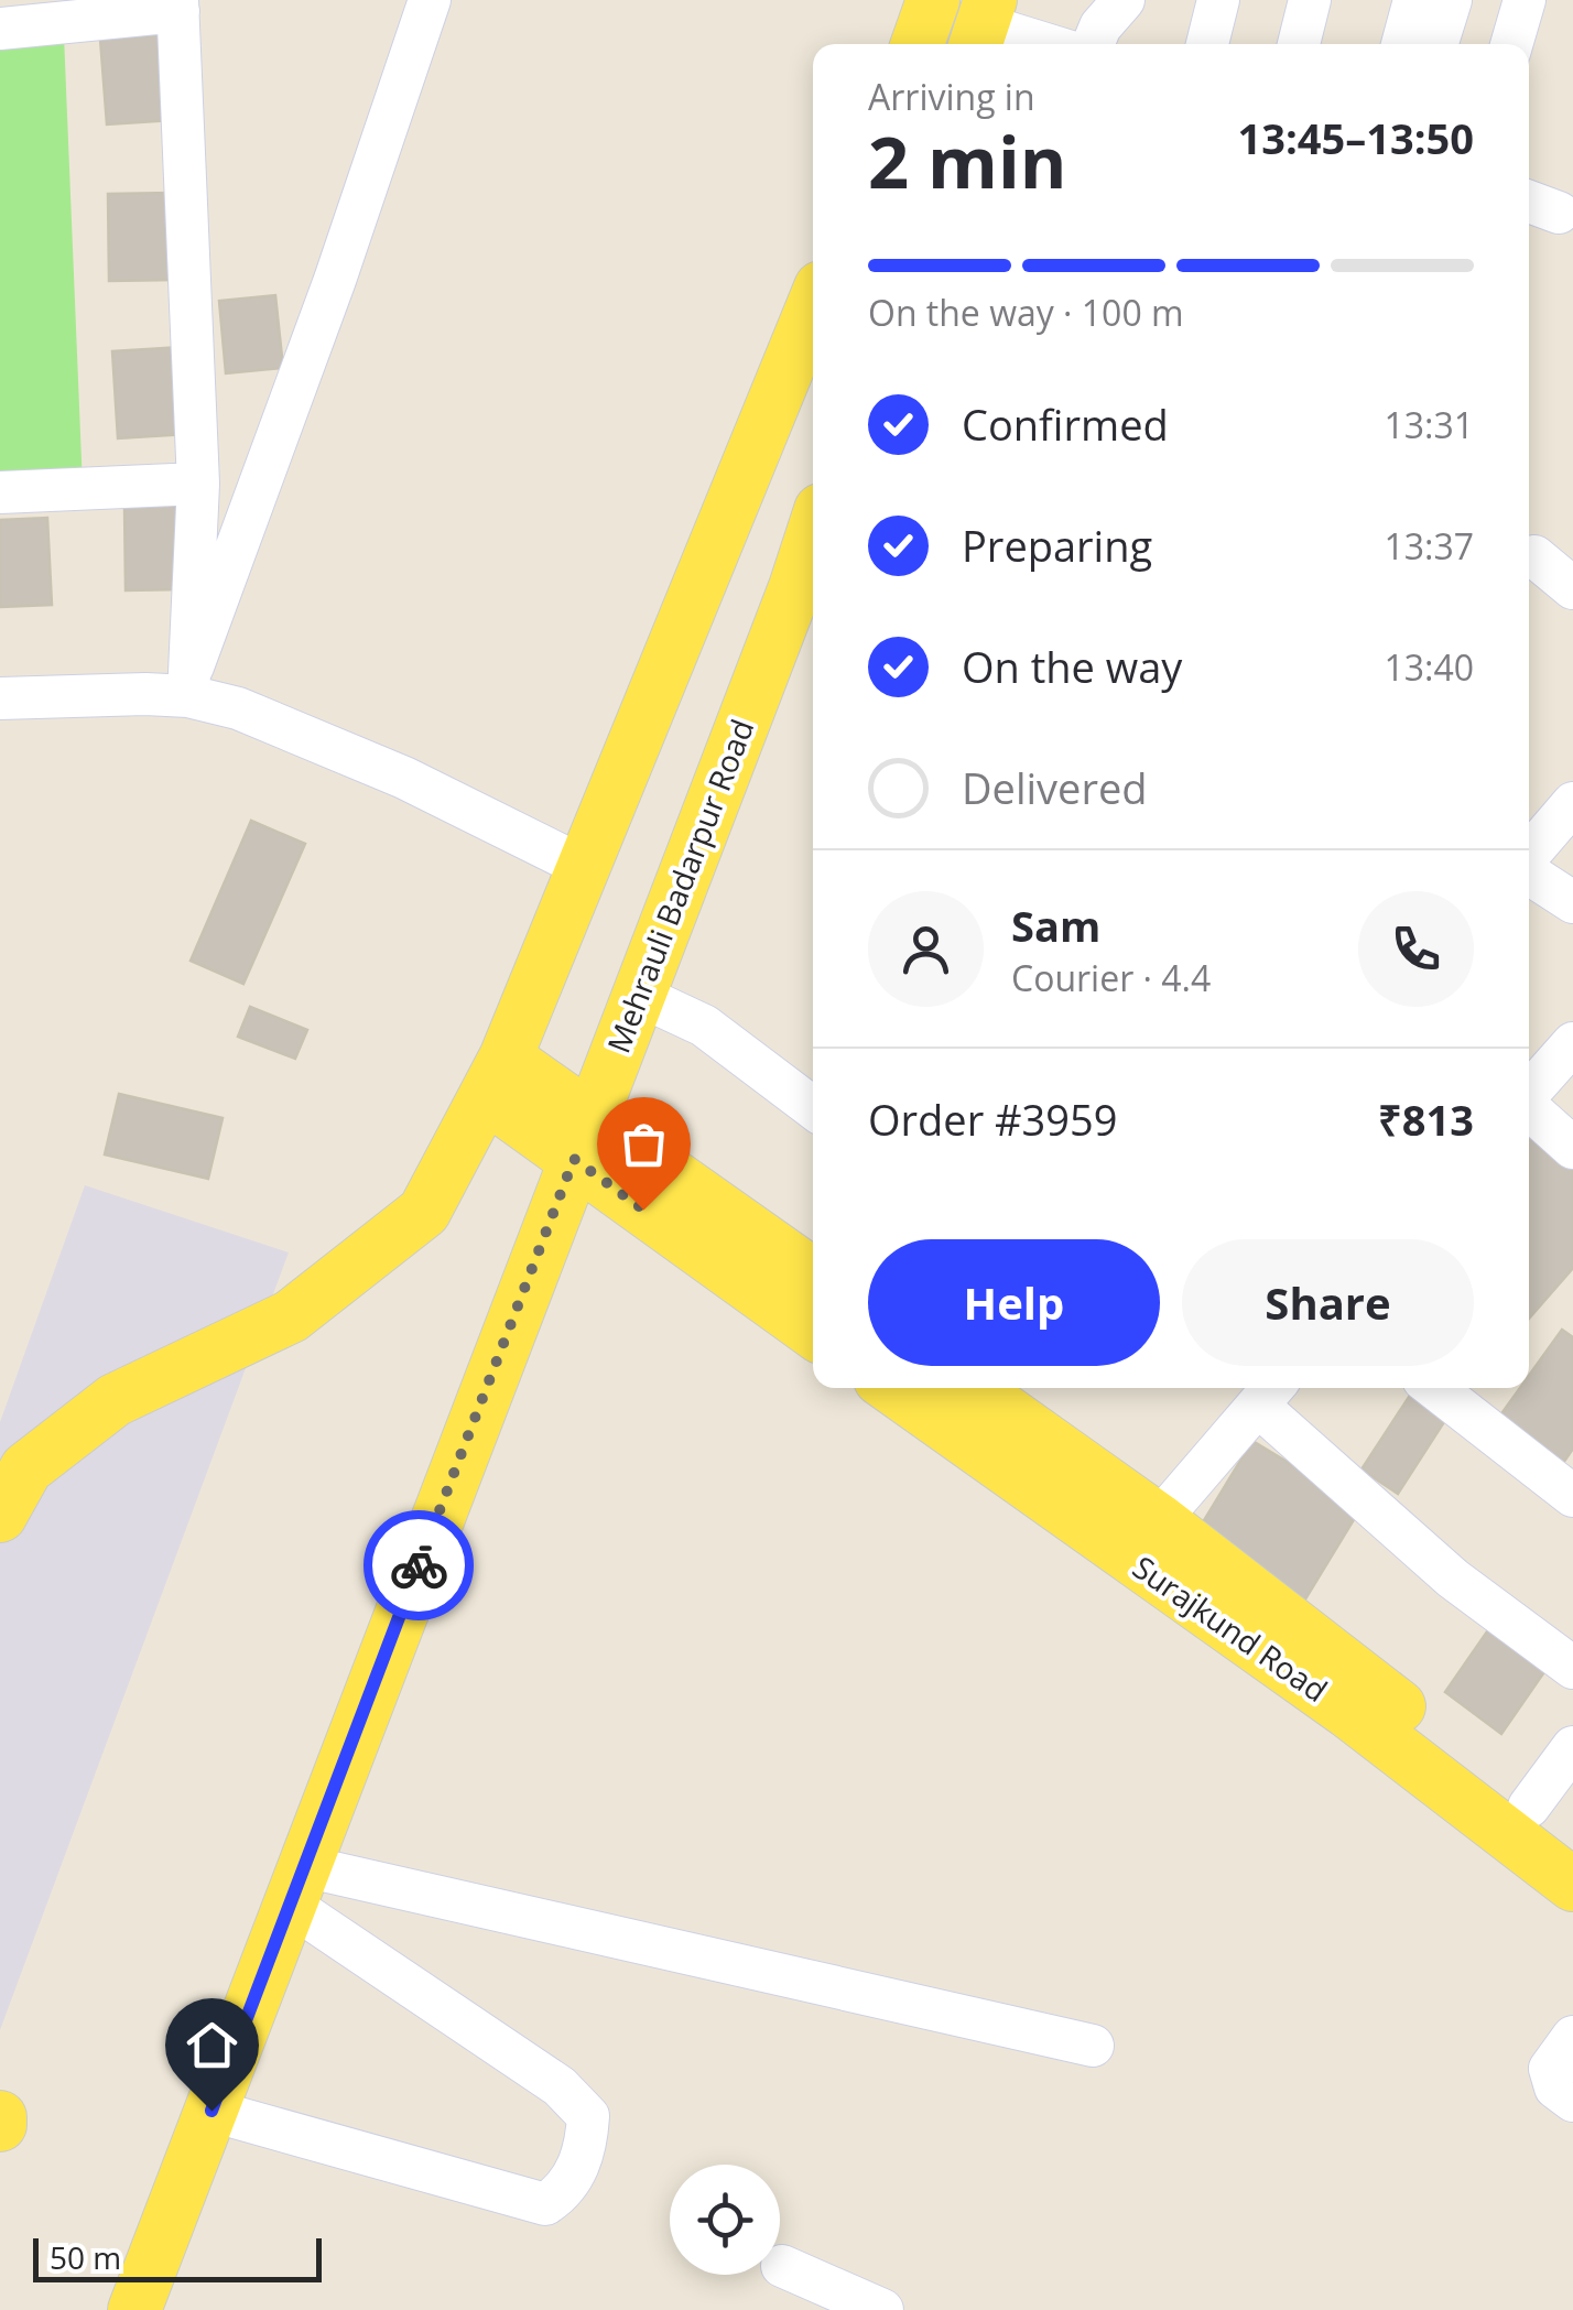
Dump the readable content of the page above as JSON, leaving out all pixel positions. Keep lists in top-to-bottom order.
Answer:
{
  "streets": {
    "main road": ["Mehrauli Badarpur Road", "Surajkund Road"]
  },
  "scale_bar": "50 m",
  "page": {
    "heading": ["2 min", "Arriving in", "13:45–13:50"],
    "panel": [
      "Sam",
      "Courier · 4.4",
      "Order #3959",
      "₹813"
    ],
    "bar": "On the way · 100 m",
    "list": [
      ["Confirmed", "13:31"],
      ["Preparing", "13:37"],
      ["On the way", "13:40"],
      "Delivered"
    ],
    "buttons": ["Help", "Share"],
    "scale": "50 m"
  }
}
